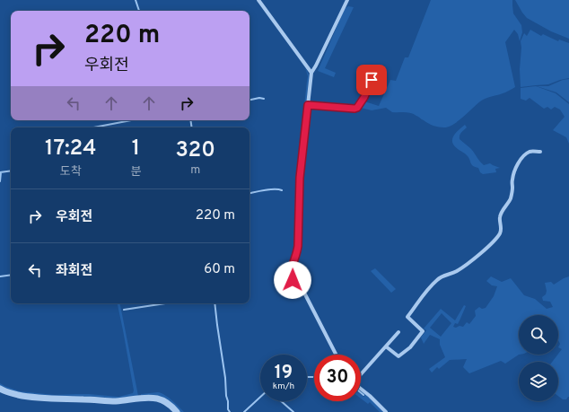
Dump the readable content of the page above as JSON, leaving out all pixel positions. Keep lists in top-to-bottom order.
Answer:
{
  "page": {
    "turn": ["220 m", "우회전"],
    "eta": [
      "17:24",
      "도착",
      "1",
      "분",
      "320",
      "m"
    ],
    "list": [
      {
        "name": "우회전",
        "value": "220 m"
      },
      {
        "name": "좌회전",
        "value": "60 m"
      }
    ],
    "speed": "19 km/h",
    "limit": "30"
  }
}
